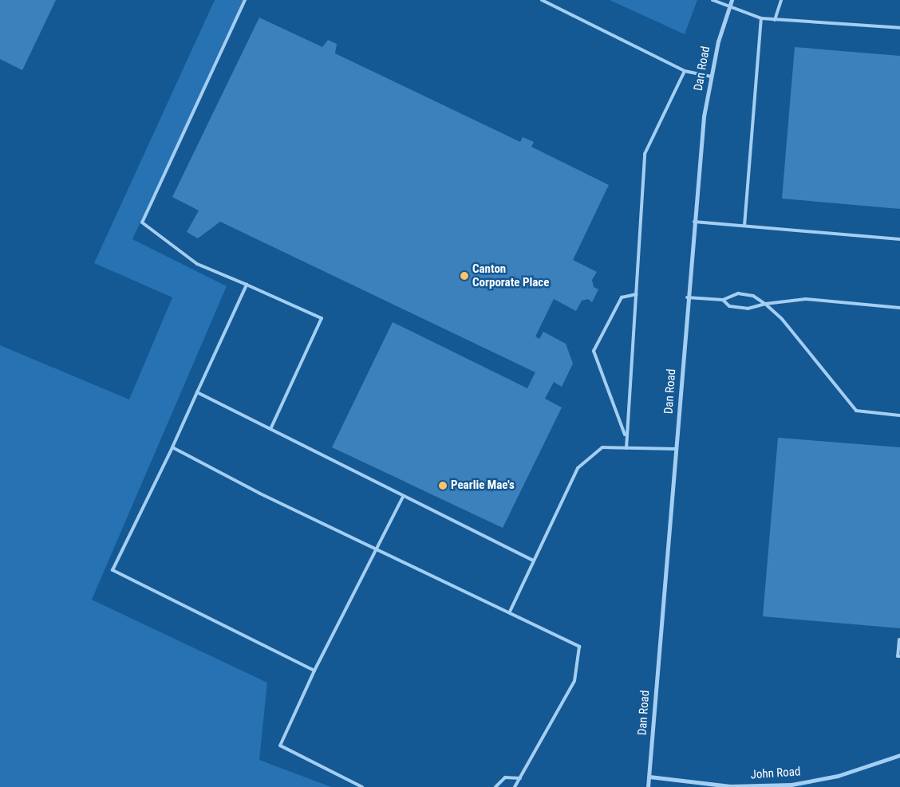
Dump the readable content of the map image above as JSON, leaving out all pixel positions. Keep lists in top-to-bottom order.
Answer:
{
  "streets": {
    "street": ["Dan Road", "John Road"]
  },
  "crossings": [
    ["Dan Road", "John Road"]
  ],
  "places": ["Canton Corporate Place", "Pearlie Mae's"]
}
